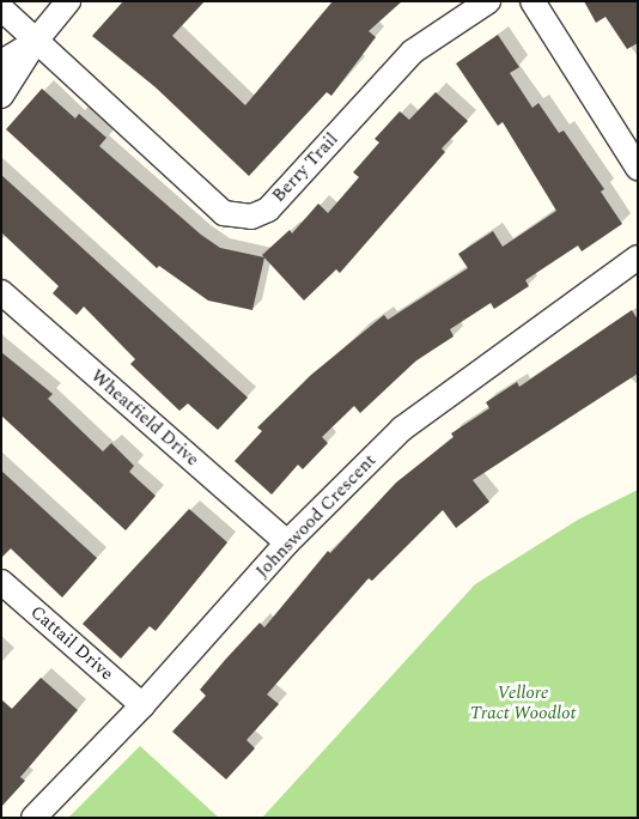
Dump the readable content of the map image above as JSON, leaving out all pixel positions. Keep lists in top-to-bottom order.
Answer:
{
  "streets": {
    "street": [
      "Berry Trail",
      "Wheatfield Drive",
      "Johnswood Crescent",
      "Cattail Drive"
    ]
  },
  "crossings": [
    ["Wheatfield Drive", "Johnswood Crescent"],
    ["Johnswood Crescent", "Cattail Drive"]
  ],
  "parks": ["Vellore Tract Woodlot"]
}
